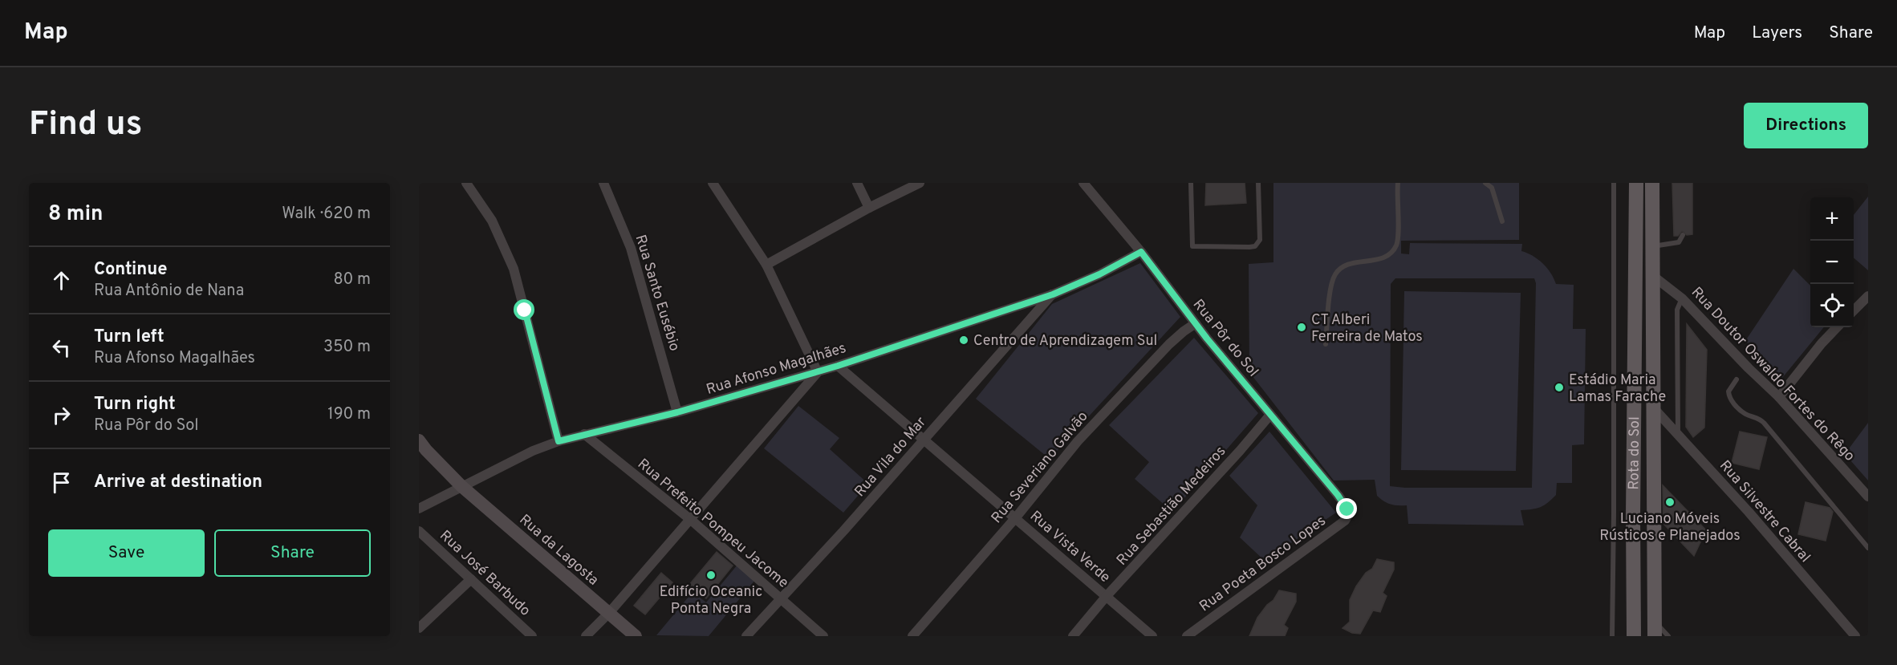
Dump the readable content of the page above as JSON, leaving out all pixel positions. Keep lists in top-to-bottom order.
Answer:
{
  "streets": {
    "main road": ["Rota do Sol"],
    "street": [
      "Rua Santo Eusébio",
      "Rua Pôr do Sol",
      "Rua Afonso Magalhães",
      "Rua Doutor Oswaldo Fortes do Rêgo",
      "Rua Vila do Mar",
      "Rua Severiano Galvão",
      "Rua Sebastião Medeiros",
      "Rua Silvestre Cabral",
      "Rua Prefeito Pompeu Jacome",
      "Rua Vista Verde",
      "Rua da Lagosta",
      "Rua Poeta Bosco Lopes",
      "Rua José Barbudo"
    ]
  },
  "crossings": [
    ["Rua Santo Eusébio", "Rua Afonso Magalhães"],
    ["Rua Pôr do Sol", "Rua Afonso Magalhães"],
    ["Rua Pôr do Sol", "Rua Severiano Galvão"],
    ["Rua Pôr do Sol", "Rua Sebastião Medeiros"],
    ["Rua Pôr do Sol", "Rua Poeta Bosco Lopes"],
    ["Rua Afonso Magalhães", "Rua Vila do Mar"],
    ["Rua Afonso Magalhães", "Rua Prefeito Pompeu Jacome"],
    ["Rua Afonso Magalhães", "Rua Vista Verde"],
    ["Rua Afonso Magalhães", "Rua da Lagosta"],
    ["Rua Doutor Oswaldo Fortes do Rêgo", "Rota do Sol"],
    ["Rota do Sol", "Rua Silvestre Cabral"],
    ["Rua Vila do Mar", "Rua Prefeito Pompeu Jacome"],
    ["Rua Vila do Mar", "Rua Vista Verde"],
    ["Rua Severiano Galvão", "Rua Vista Verde"],
    ["Rua Sebastião Medeiros", "Rua Vista Verde"]
  ],
  "places": [
    "CT Alberi Ferreira de Matos",
    "Centro de Aprendizagem Sul",
    "Estádio Maria Lamas Farache",
    "Luciano Móveis Rústicos e Planejados",
    "Edifício Oceanic Ponta Negra"
  ],
  "page": {
    "header": "Map",
    "nav": ["Map", "Layers", "Share"],
    "buttons": [
      "Directions",
      ["Save", "Share"]
    ],
    "title": "Find us",
    "heading": ["8 min", "Walk · 620 m"],
    "map_buttons": ["+", "−"],
    "list": [
      ["Continue", "Rua Antônio de Nana", "80 m"],
      ["Turn left", "Rua Afonso Magalhães", "350 m"],
      ["Turn right", "Rua Pôr do Sol", "190 m"],
      "Arrive at destination"
    ]
  }
}
